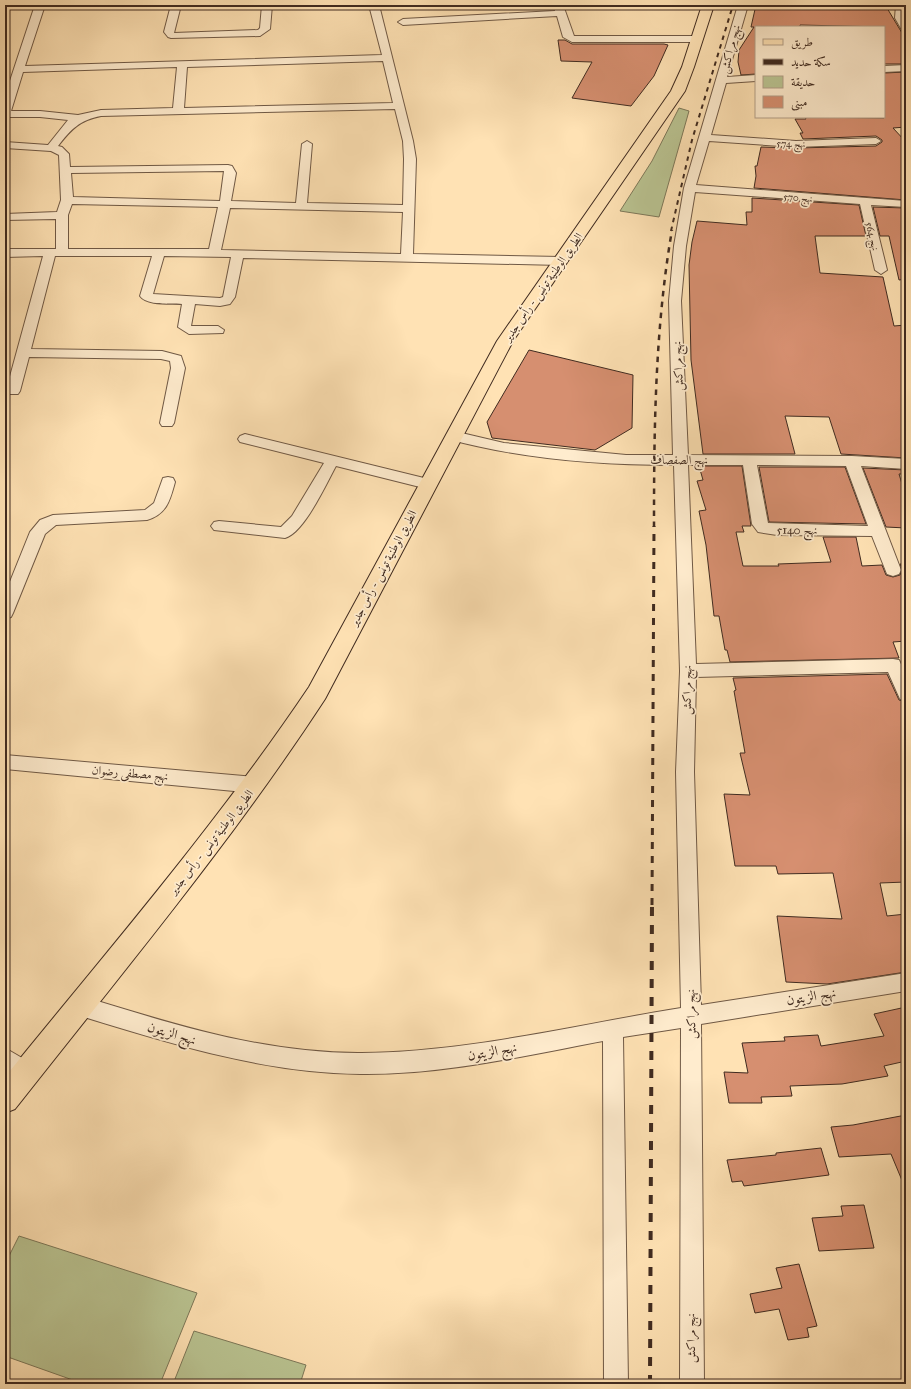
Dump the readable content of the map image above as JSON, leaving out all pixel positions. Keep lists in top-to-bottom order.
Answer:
{
  "streets": {
    "main road": ["الطريق الوطنية تونس - رأس جدير"],
    "street": [
      "نهج مراكش",
      "نهج 574",
      "نهج 570",
      "نهج 564",
      "نهج الصفصاف",
      "نهج 5140",
      "نهج مصطفى رضوان",
      "نهج الزيتون"
    ]
  },
  "crossings": [
    ["نهج مراكش", "نهج 574"],
    ["نهج مراكش", "نهج 570"],
    ["نهج مراكش", "نهج الصفصاف"],
    ["نهج مراكش", "نهج الزيتون"],
    ["نهج 570", "نهج 564"],
    ["الطريق الوطنية تونس - رأس جدير", "نهج الصفصاف"],
    ["الطريق الوطنية تونس - رأس جدير", "نهج مصطفى رضوان"],
    ["الطريق الوطنية تونس - رأس جدير", "نهج الزيتون"],
    ["نهج الصفصاف", "نهج 5140"]
  ],
  "legend": [
    "طريق",
    "سكة حديد",
    "حديقة",
    "مبنى"
  ]
}
